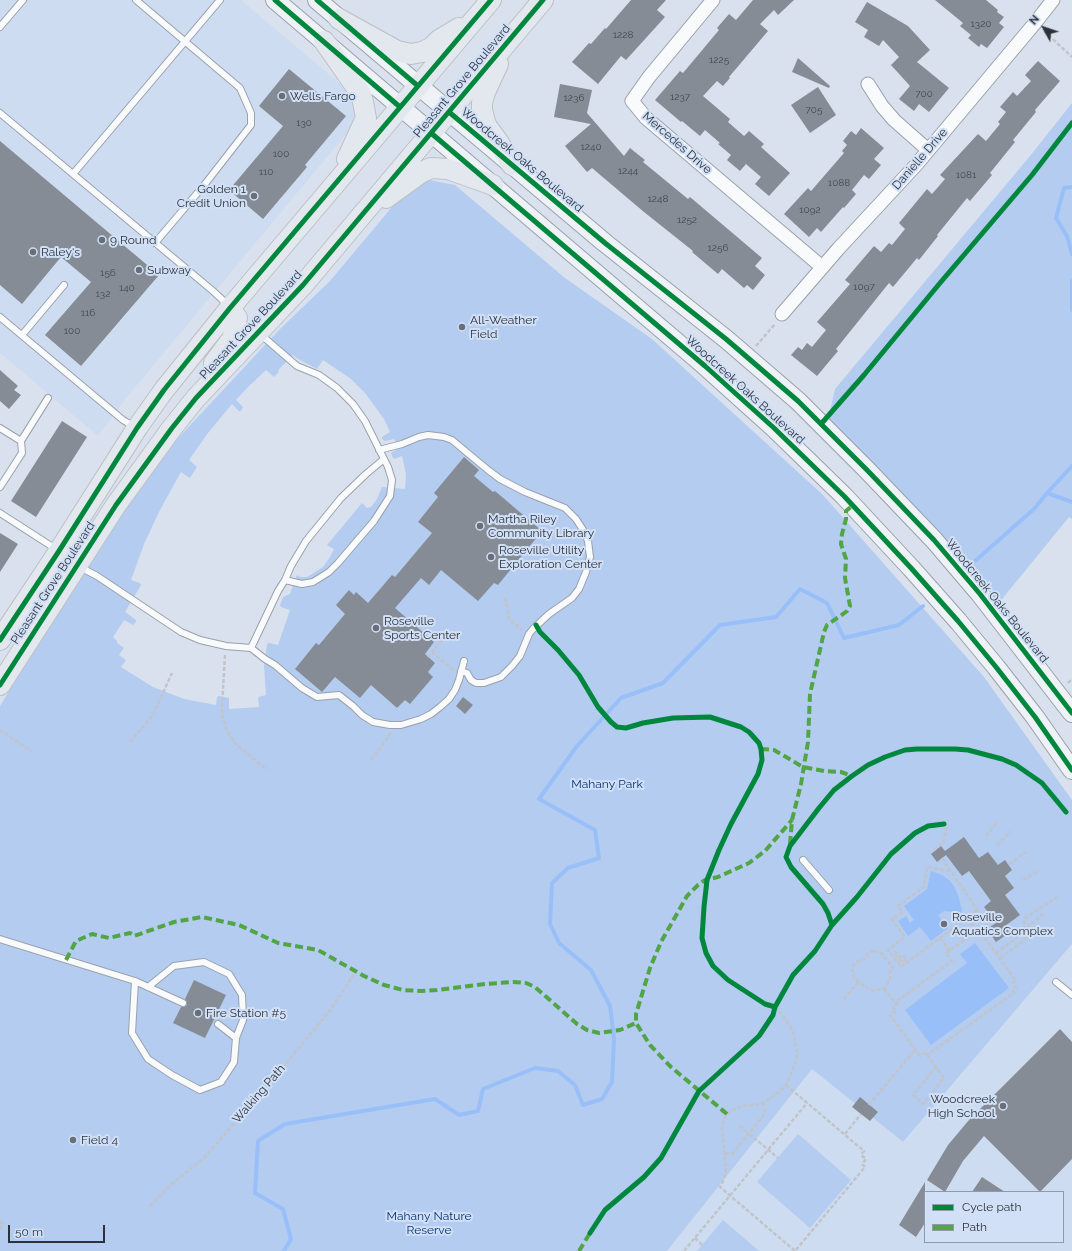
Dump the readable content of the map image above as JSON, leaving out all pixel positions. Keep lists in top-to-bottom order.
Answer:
{
  "streets": {
    "main road": ["Pleasant Grove Boulevard", "Woodcreek Oaks Boulevard"],
    "street": ["Mercedes Drive", "Danielle Drive"],
    "path": ["Walking Path"]
  },
  "crossings": [
    ["Pleasant Grove Boulevard", "Woodcreek Oaks Boulevard"],
    ["Mercedes Drive", "Danielle Drive"]
  ],
  "parks": ["Mahany Park", "Mahany Nature Reserve"],
  "places": [
    "Wells Fargo",
    "Golden 1 Credit Union",
    "9 Round",
    "Raley's",
    "Subway",
    "All-Weather Field",
    "Martha Riley Community Library",
    "Roseville Utility Exploration Center",
    "Roseville Sports Center",
    "Roseville Aquatics Complex",
    "Fire Station #5",
    "Woodcreek High School",
    "Field 4"
  ],
  "house_numbers": [
    "1320",
    "1228",
    "1225",
    "700",
    "1237",
    "1236",
    "705",
    "130",
    "1240",
    "100",
    "1244",
    "110",
    "1081",
    "1088",
    "1248",
    "1092",
    "1252",
    "1256",
    "156",
    "1097",
    "140",
    "132",
    "116",
    "100"
  ],
  "legend": ["Cycle path", "Path"],
  "scale_bar": "50 m",
  "north": "top left"
}
